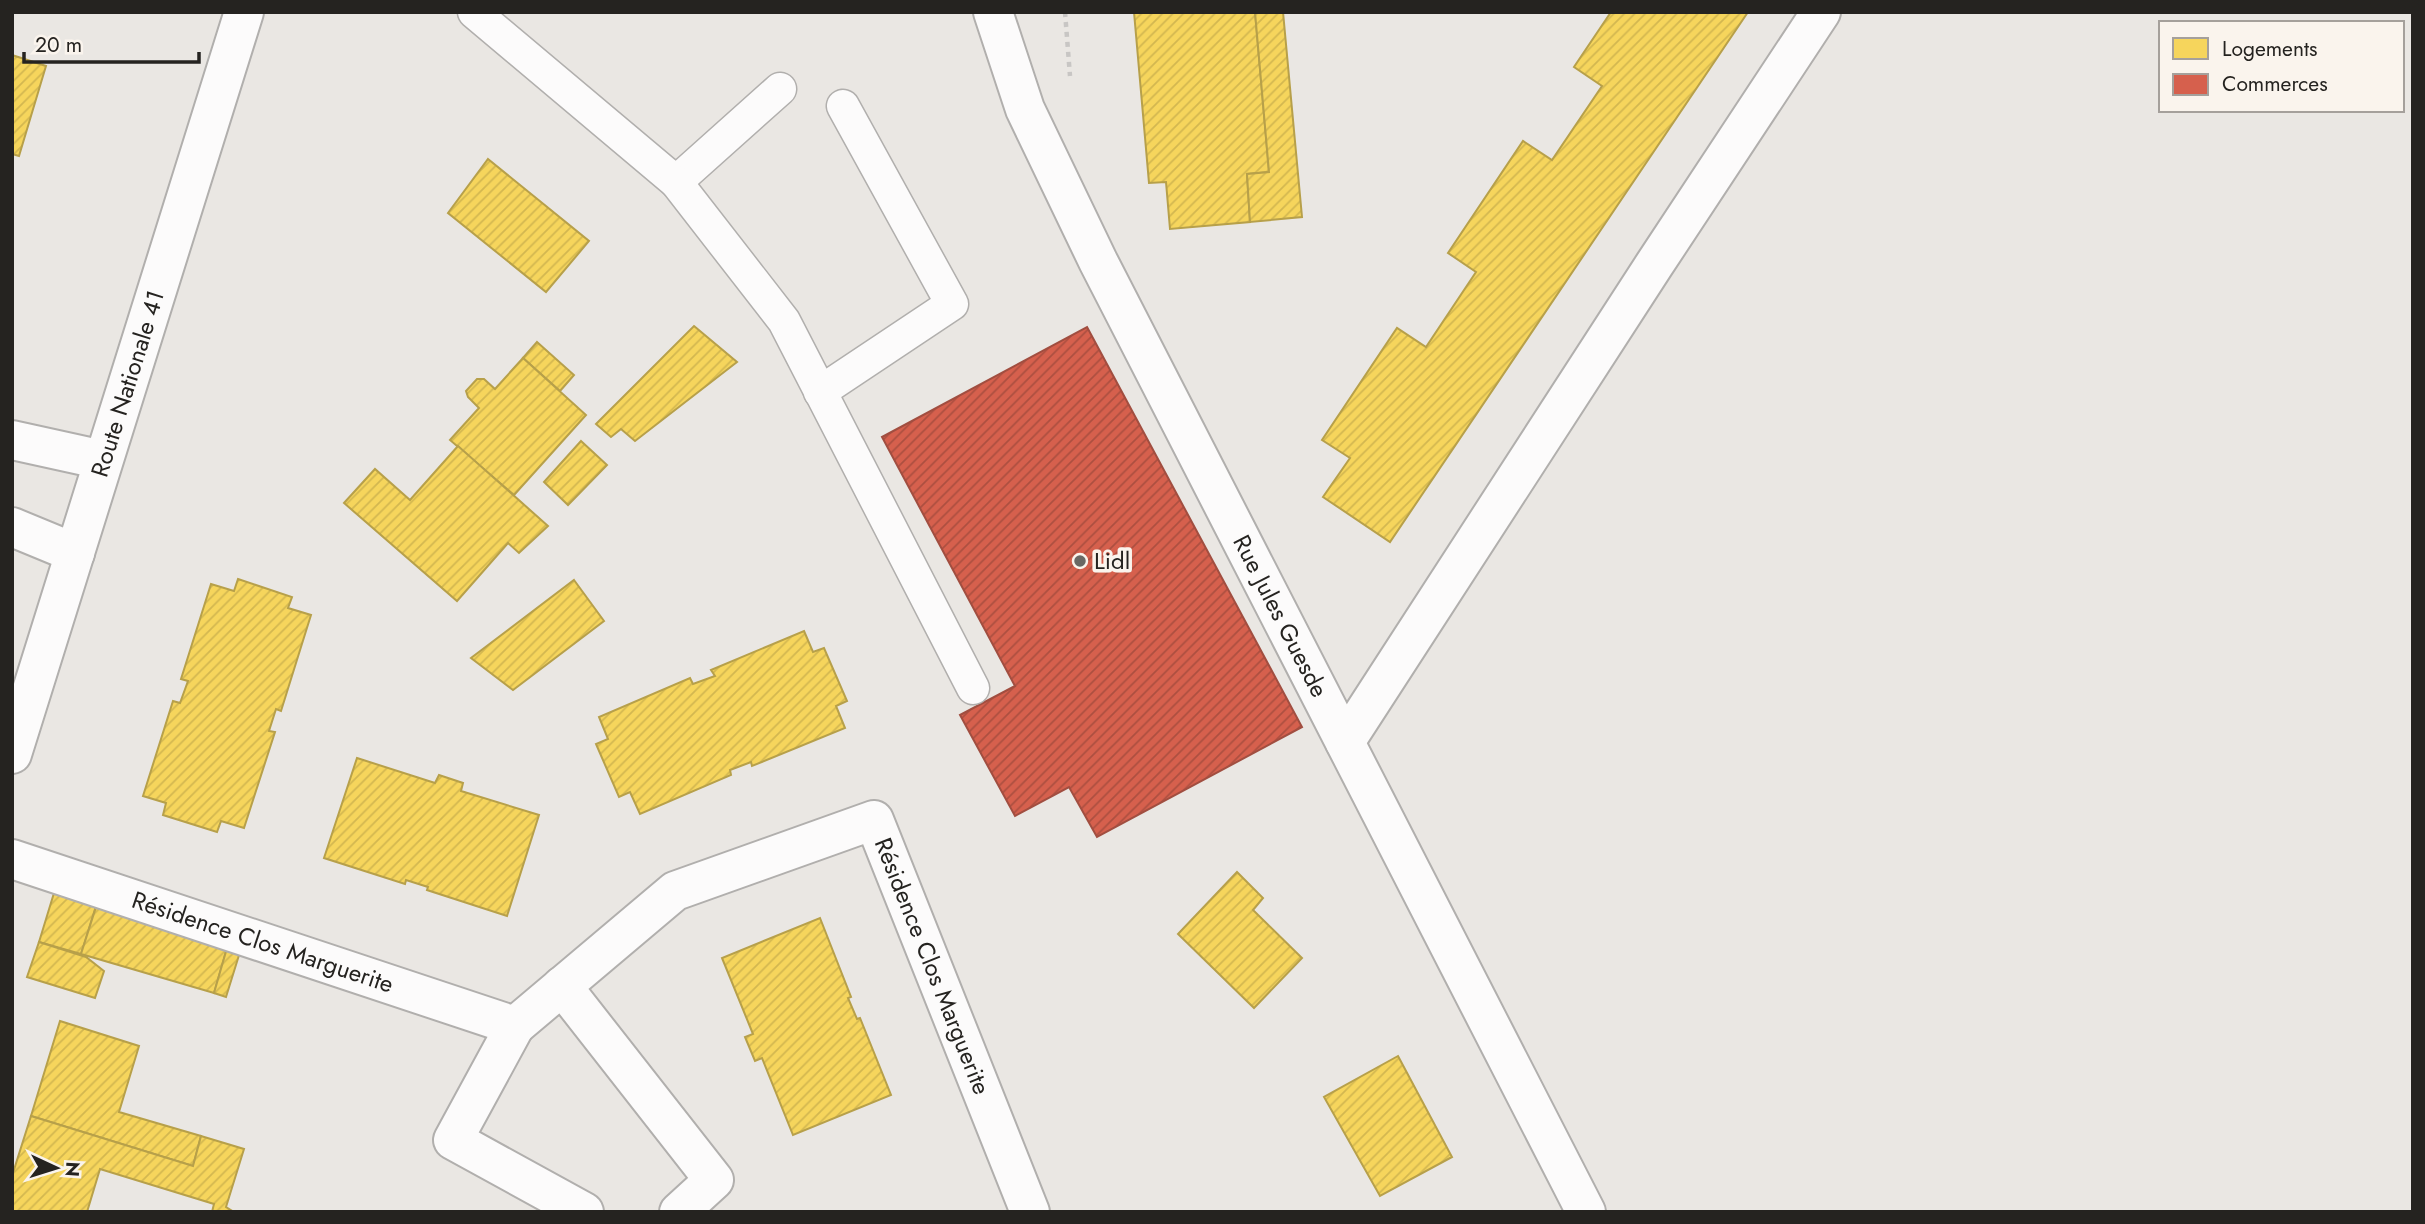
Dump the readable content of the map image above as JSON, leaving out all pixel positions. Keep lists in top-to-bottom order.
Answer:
{
  "streets": {
    "street": ["Route Nationale 41", "Rue Jules Guesde", "Résidence Clos Marguerite"]
  },
  "places": ["Lidl"],
  "legend": ["Logements", "Commerces"],
  "scale_bar": "20 m",
  "north": "right"
}
